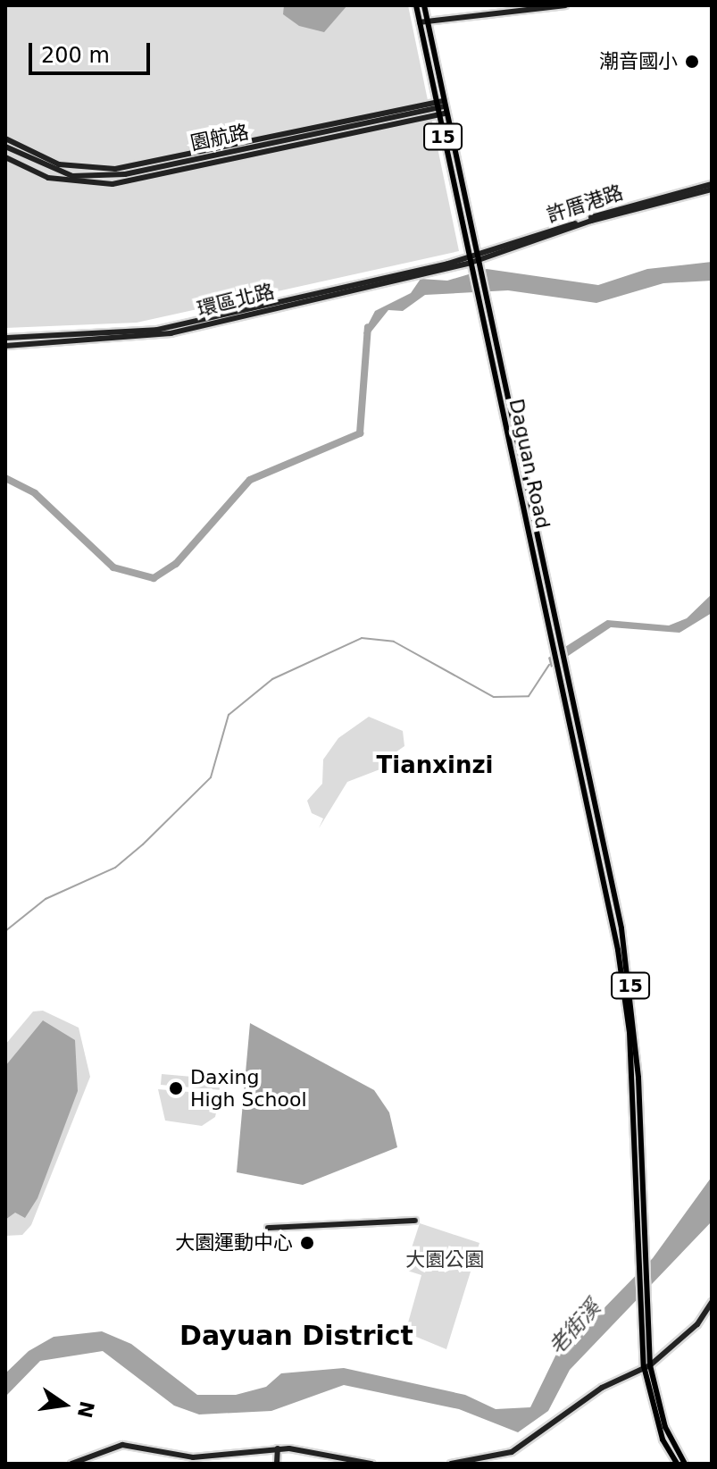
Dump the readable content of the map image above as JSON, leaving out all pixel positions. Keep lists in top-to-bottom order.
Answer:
{
  "streets": {
    "main road": ["15", "Daguan Road"],
    "street": ["園航路", "許厝港路", "環區北路"]
  },
  "crossings": [
    ["15", "園航路"],
    ["15", "許厝港路"],
    ["15", "環區北路"],
    ["15", "Daguan Road"],
    ["許厝港路", "環區北路"]
  ],
  "districts": ["Tianxinzi", "Dayuan District"],
  "water": ["老街溪"],
  "parks": ["大園公園"],
  "places": ["潮音國小", "Daxing High School", "大園運動中心"],
  "scale_bar": "200 m",
  "north": "right"
}
